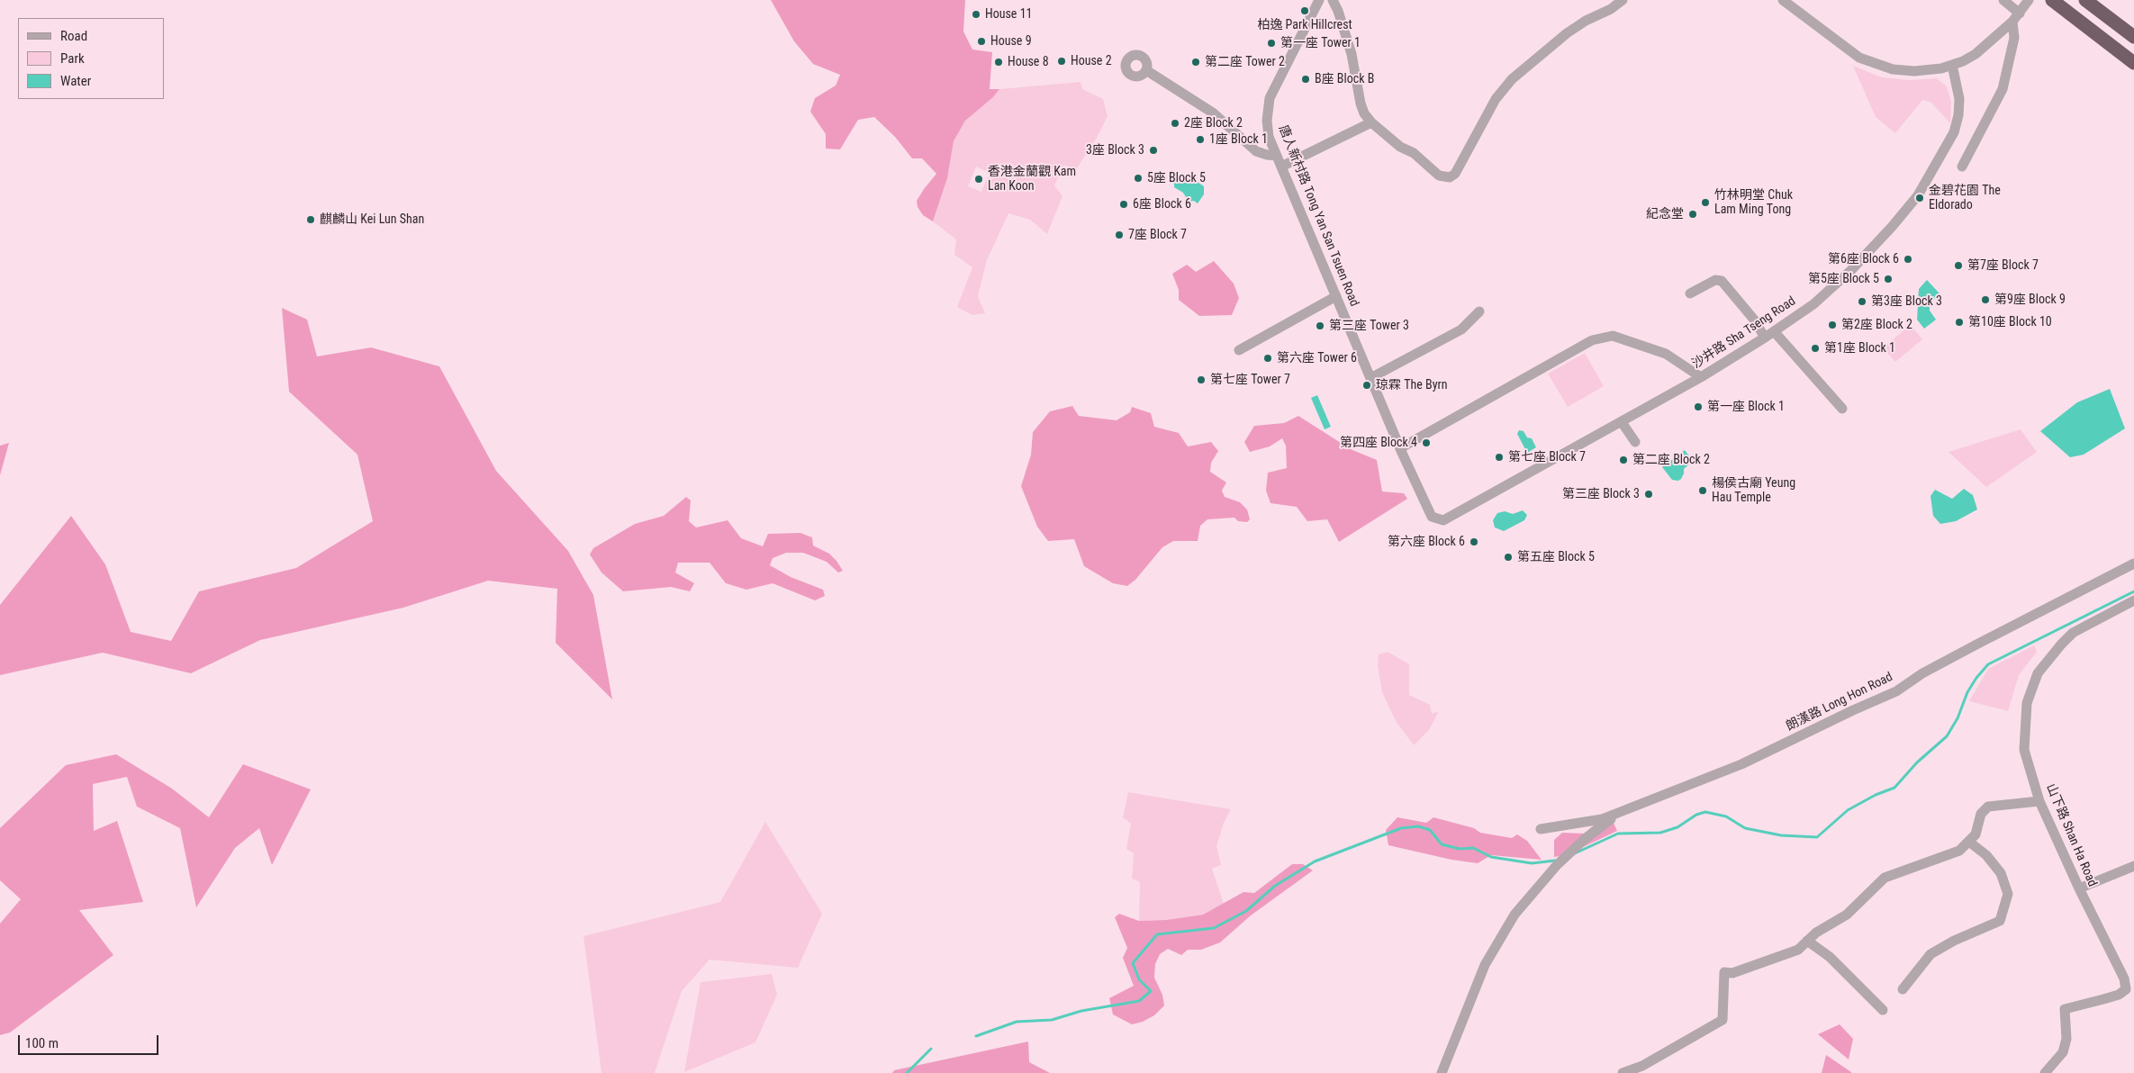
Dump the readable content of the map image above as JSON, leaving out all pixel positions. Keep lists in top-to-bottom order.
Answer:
{
  "streets": {
    "street": [
      "唐人新村路 Tong Yan San Tsuen Road",
      "沙井路 Sha Tseng Road",
      "朗漢路 Long Hon Road",
      "山下路 Shan Ha Road"
    ]
  },
  "crossings": [
    ["唐人新村路 Tong Yan San Tsuen Road", "沙井路 Sha Tseng Road"]
  ],
  "places": [
    "柏逸 Park Hillcrest",
    "House 11",
    "House 9",
    "第一座 Tower 1",
    "House 2",
    "House 8",
    "第二座 Tower 2",
    "B座 Block B",
    "2座 Block 2",
    "1座 Block 1",
    "3座 Block 3",
    "5座 Block 5",
    "香港金蘭觀 Kam Lan Koon",
    "金碧花園 The Eldorado",
    "竹林明堂 Chuk Lam Ming Tong",
    "6座 Block 6",
    "紀念堂",
    "麒麟山 Kei Lun Shan",
    "7座 Block 7",
    "第6座 Block 6",
    "第7座 Block 7",
    "第5座 Block 5",
    "第9座 Block 9",
    "第3座 Block 3",
    "第10座 Block 10",
    "第2座 Block 2",
    "第三座 Tower 3",
    "第1座 Block 1",
    "第六座 Tower 6",
    "第七座 Tower 7",
    "琼霖 The Byrn",
    "第一座 Block 1",
    "第四座 Block 4",
    "第七座 Block 7",
    "第二座 Block 2",
    "楊侯古廟 Yeung Hau Temple",
    "第三座 Block 3",
    "第六座 Block 6",
    "第五座 Block 5"
  ],
  "legend": ["Road", "Park", "Water"],
  "scale_bar": "100 m"
}
